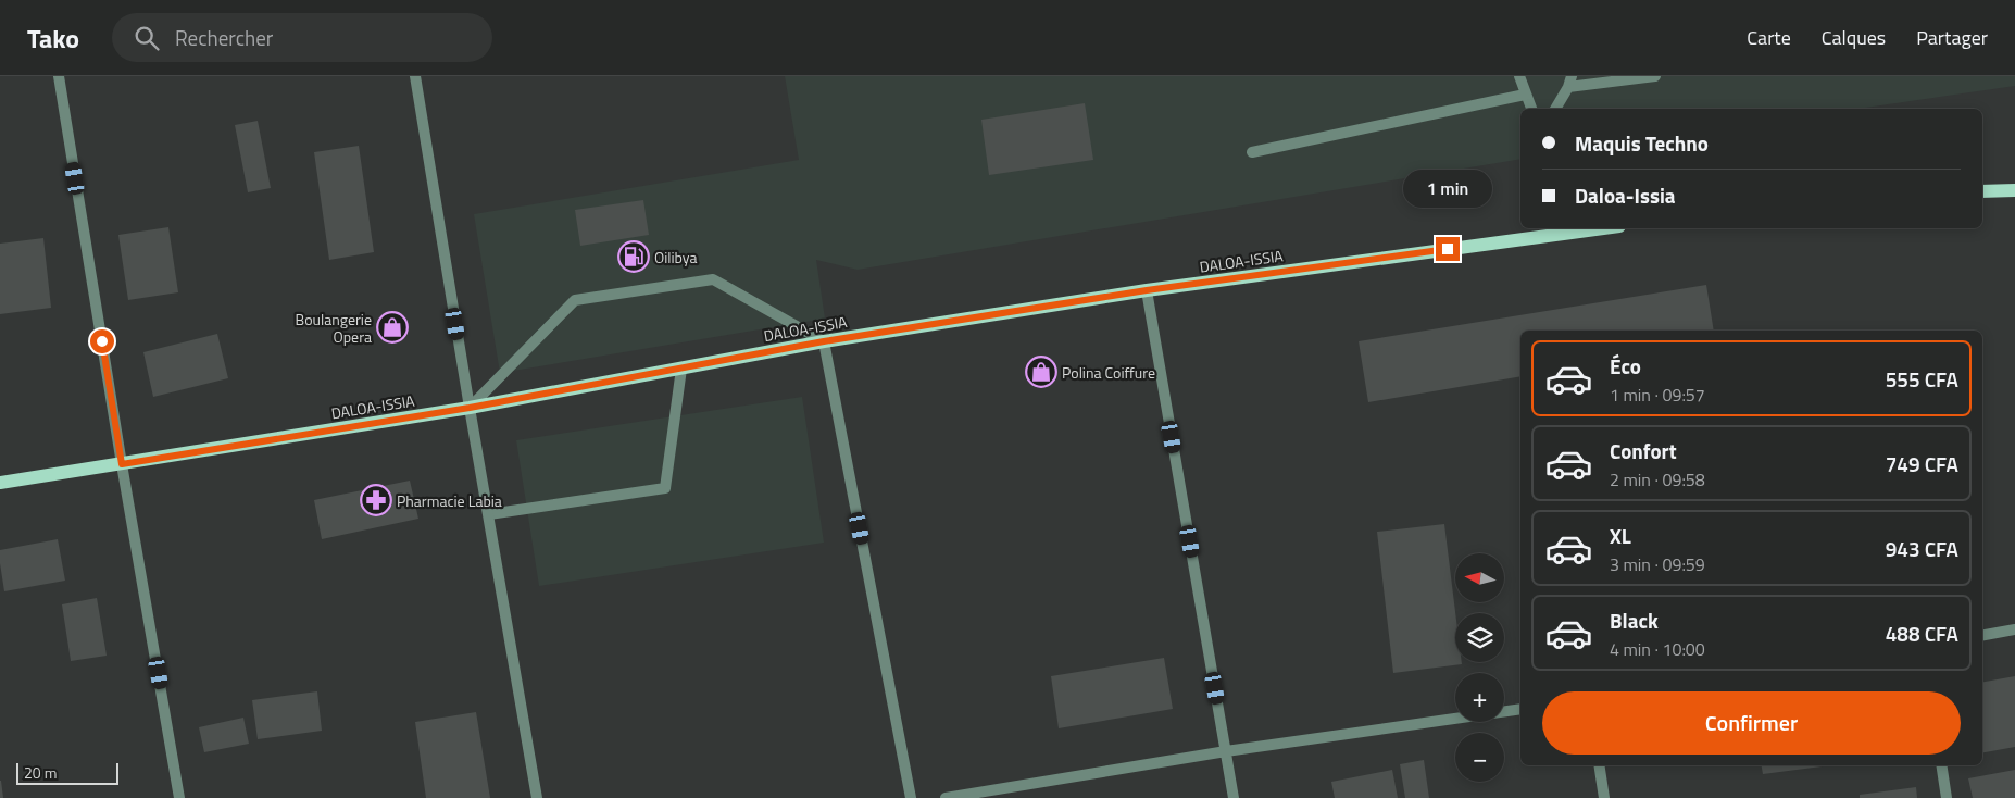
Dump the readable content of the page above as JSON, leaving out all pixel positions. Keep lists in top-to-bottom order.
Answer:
{
  "streets": {
    "main road": ["DALOA-ISSIA"]
  },
  "places": {
    "fuel station": ["Oilibya"],
    "shop": ["Boulangerie Opera", "Polina Coiffure"],
    "pharmacy": ["Pharmacie Labia"]
  },
  "scale_bar": "20 m",
  "north": "left",
  "page": {
    "header": "Tako",
    "search": "Rechercher",
    "nav": ["Carte", "Calques", "Partager"],
    "banner": ["Maquis Techno", "Daloa-Issia"],
    "bubble": "1 min",
    "list": [
      {
        "name": "Éco",
        "note": "1 min · 09:57",
        "value": "555 CFA"
      },
      {
        "name": "Confort",
        "note": "2 min · 09:58",
        "value": "749 CFA"
      },
      {
        "name": "XL",
        "note": "3 min · 09:59",
        "value": "943 CFA"
      },
      {
        "name": "Black",
        "note": "4 min · 10:00",
        "value": "488 CFA"
      }
    ],
    "map_buttons": ["+", "−"],
    "buttons": "Confirmer",
    "scale": "20 m"
  }
}
